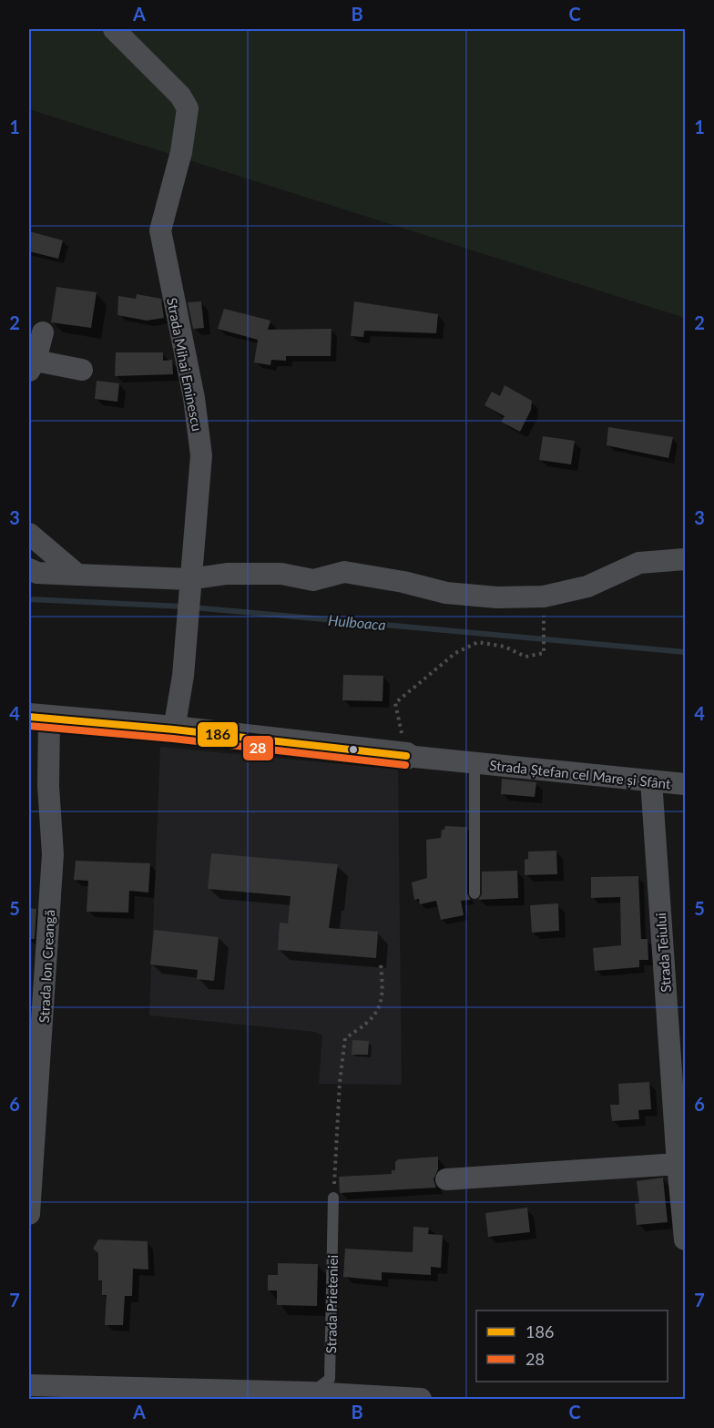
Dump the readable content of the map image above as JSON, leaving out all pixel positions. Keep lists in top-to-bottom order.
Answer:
{
  "streets": {
    "street": [
      "Strada Mihai Eminescu",
      "Strada Ștefan cel Mare și Sfânt",
      "Strada Teiului",
      "Strada Ion Creangă"
    ],
    "lane": ["Strada Prieteniei"]
  },
  "crossings": [
    ["Strada Mihai Eminescu", "Strada Ștefan cel Mare și Sfânt"],
    ["Strada Ștefan cel Mare și Sfânt", "Strada Teiului"],
    ["Strada Ștefan cel Mare și Sfânt", "Strada Ion Creangă"]
  ],
  "water": ["Hulboaca"],
  "lines": ["transit line 186", "transit line 28"],
  "legend": ["186", "28"],
  "grid": {
    "columns": ["A", "B", "C"],
    "rows": [
      "1",
      "2",
      "3",
      "4",
      "5",
      "6",
      "7"
    ]
  }
}
